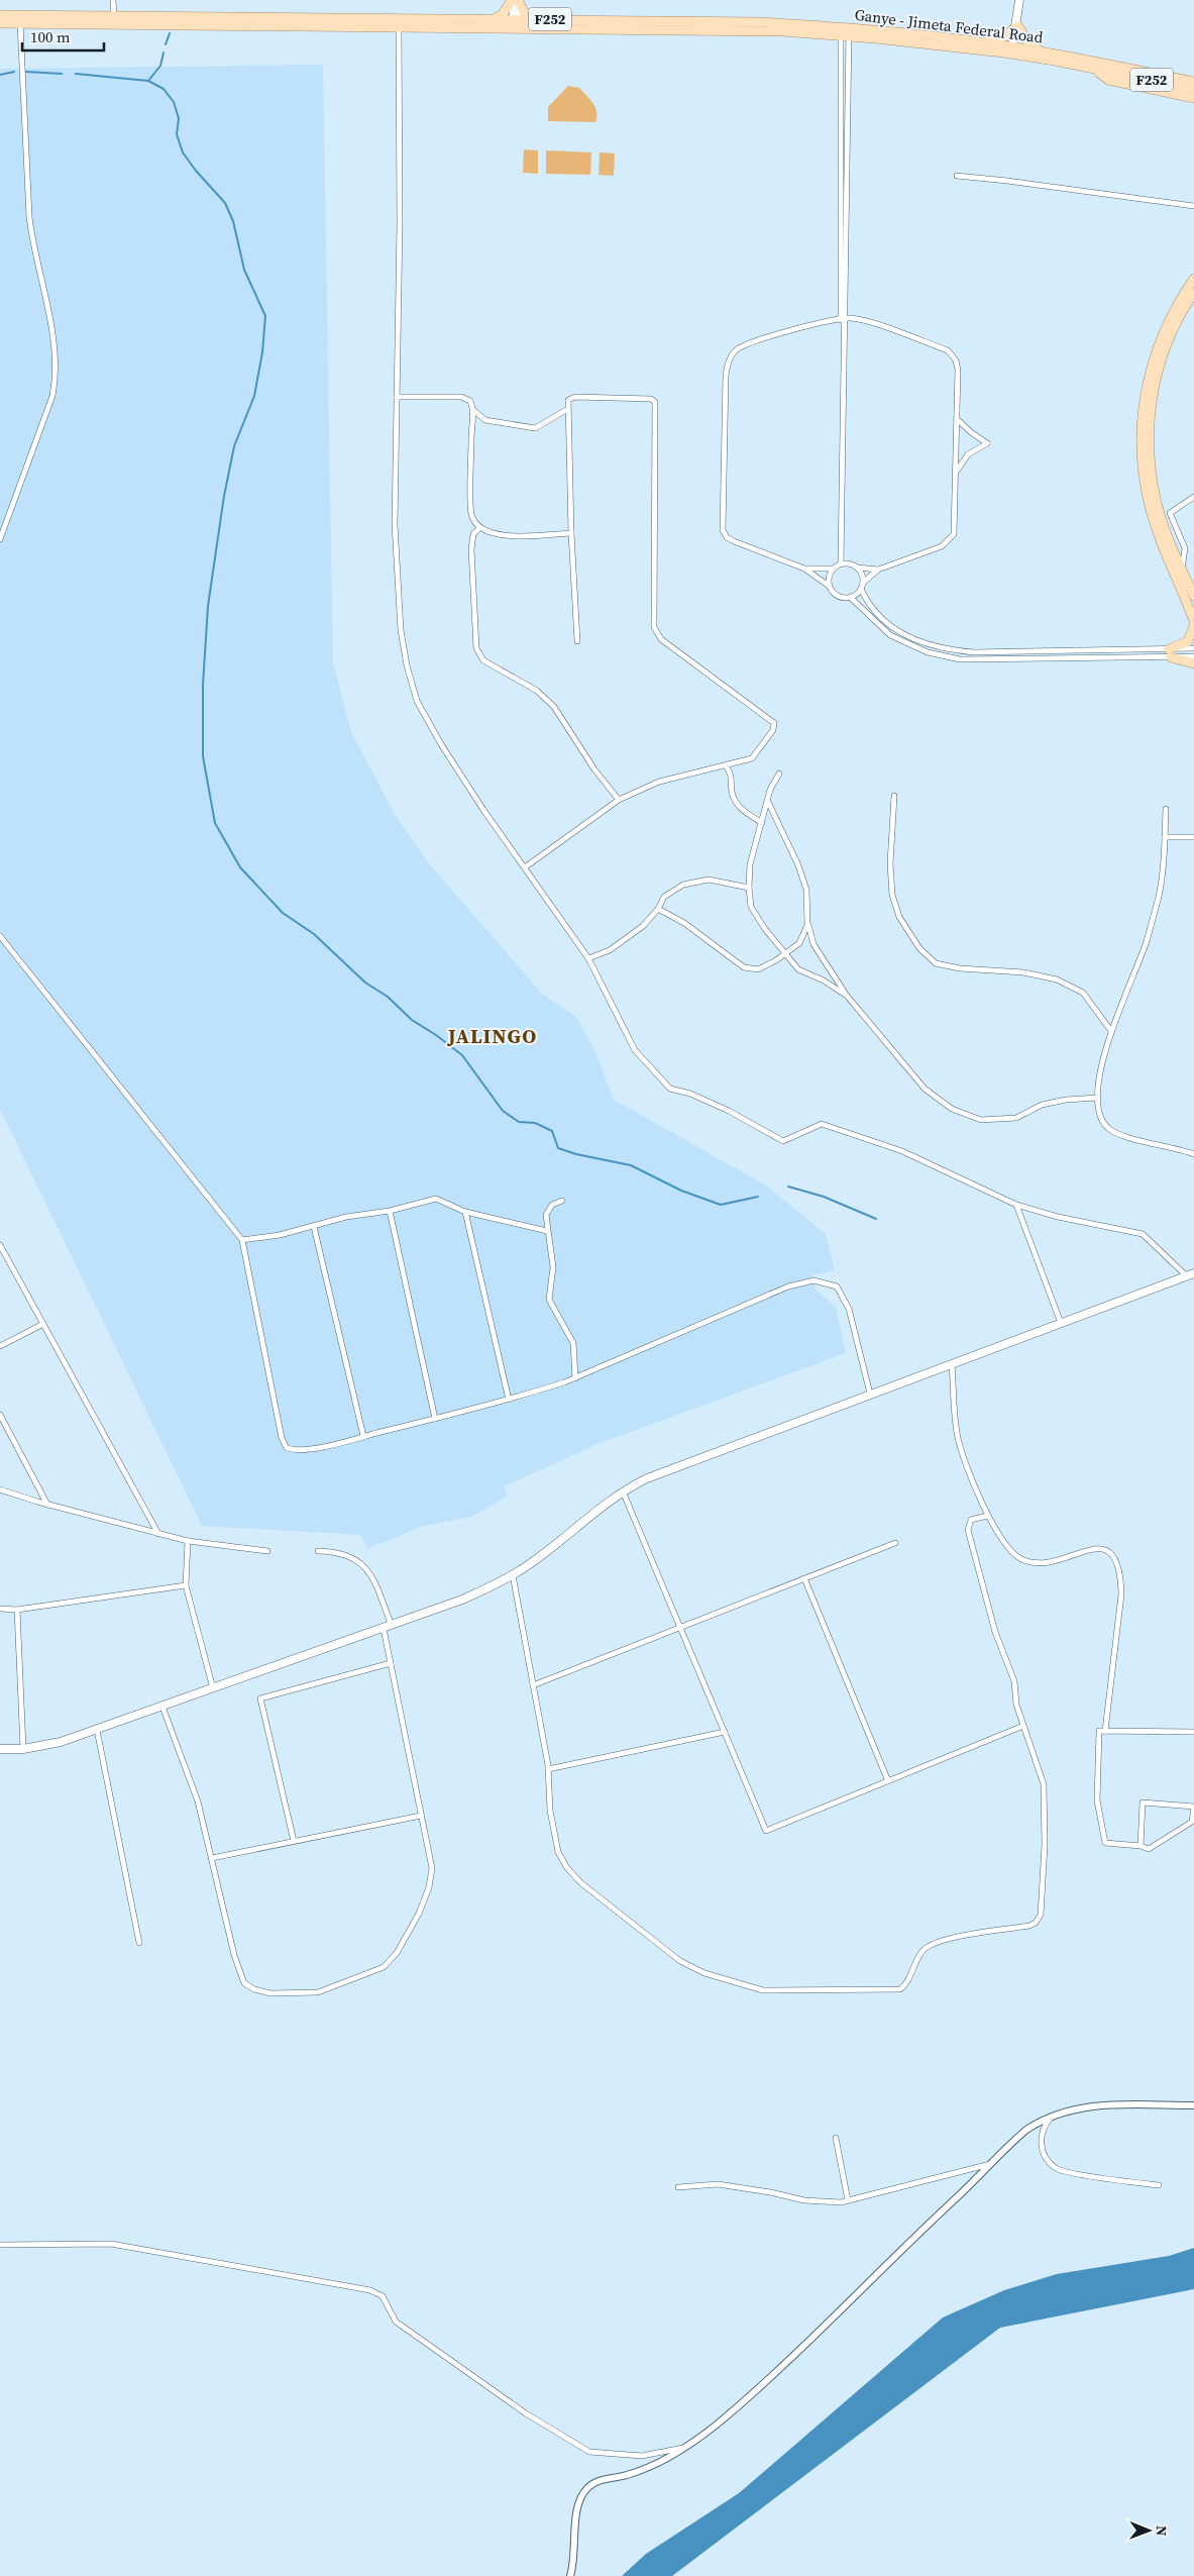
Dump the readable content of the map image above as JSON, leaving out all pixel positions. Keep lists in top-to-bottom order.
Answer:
{
  "streets": {
    "main road": ["F252", "Ganye - Jimeta Federal Road"]
  },
  "districts": ["JALINGO"],
  "scale_bar": "100 m",
  "north": "right"
}
